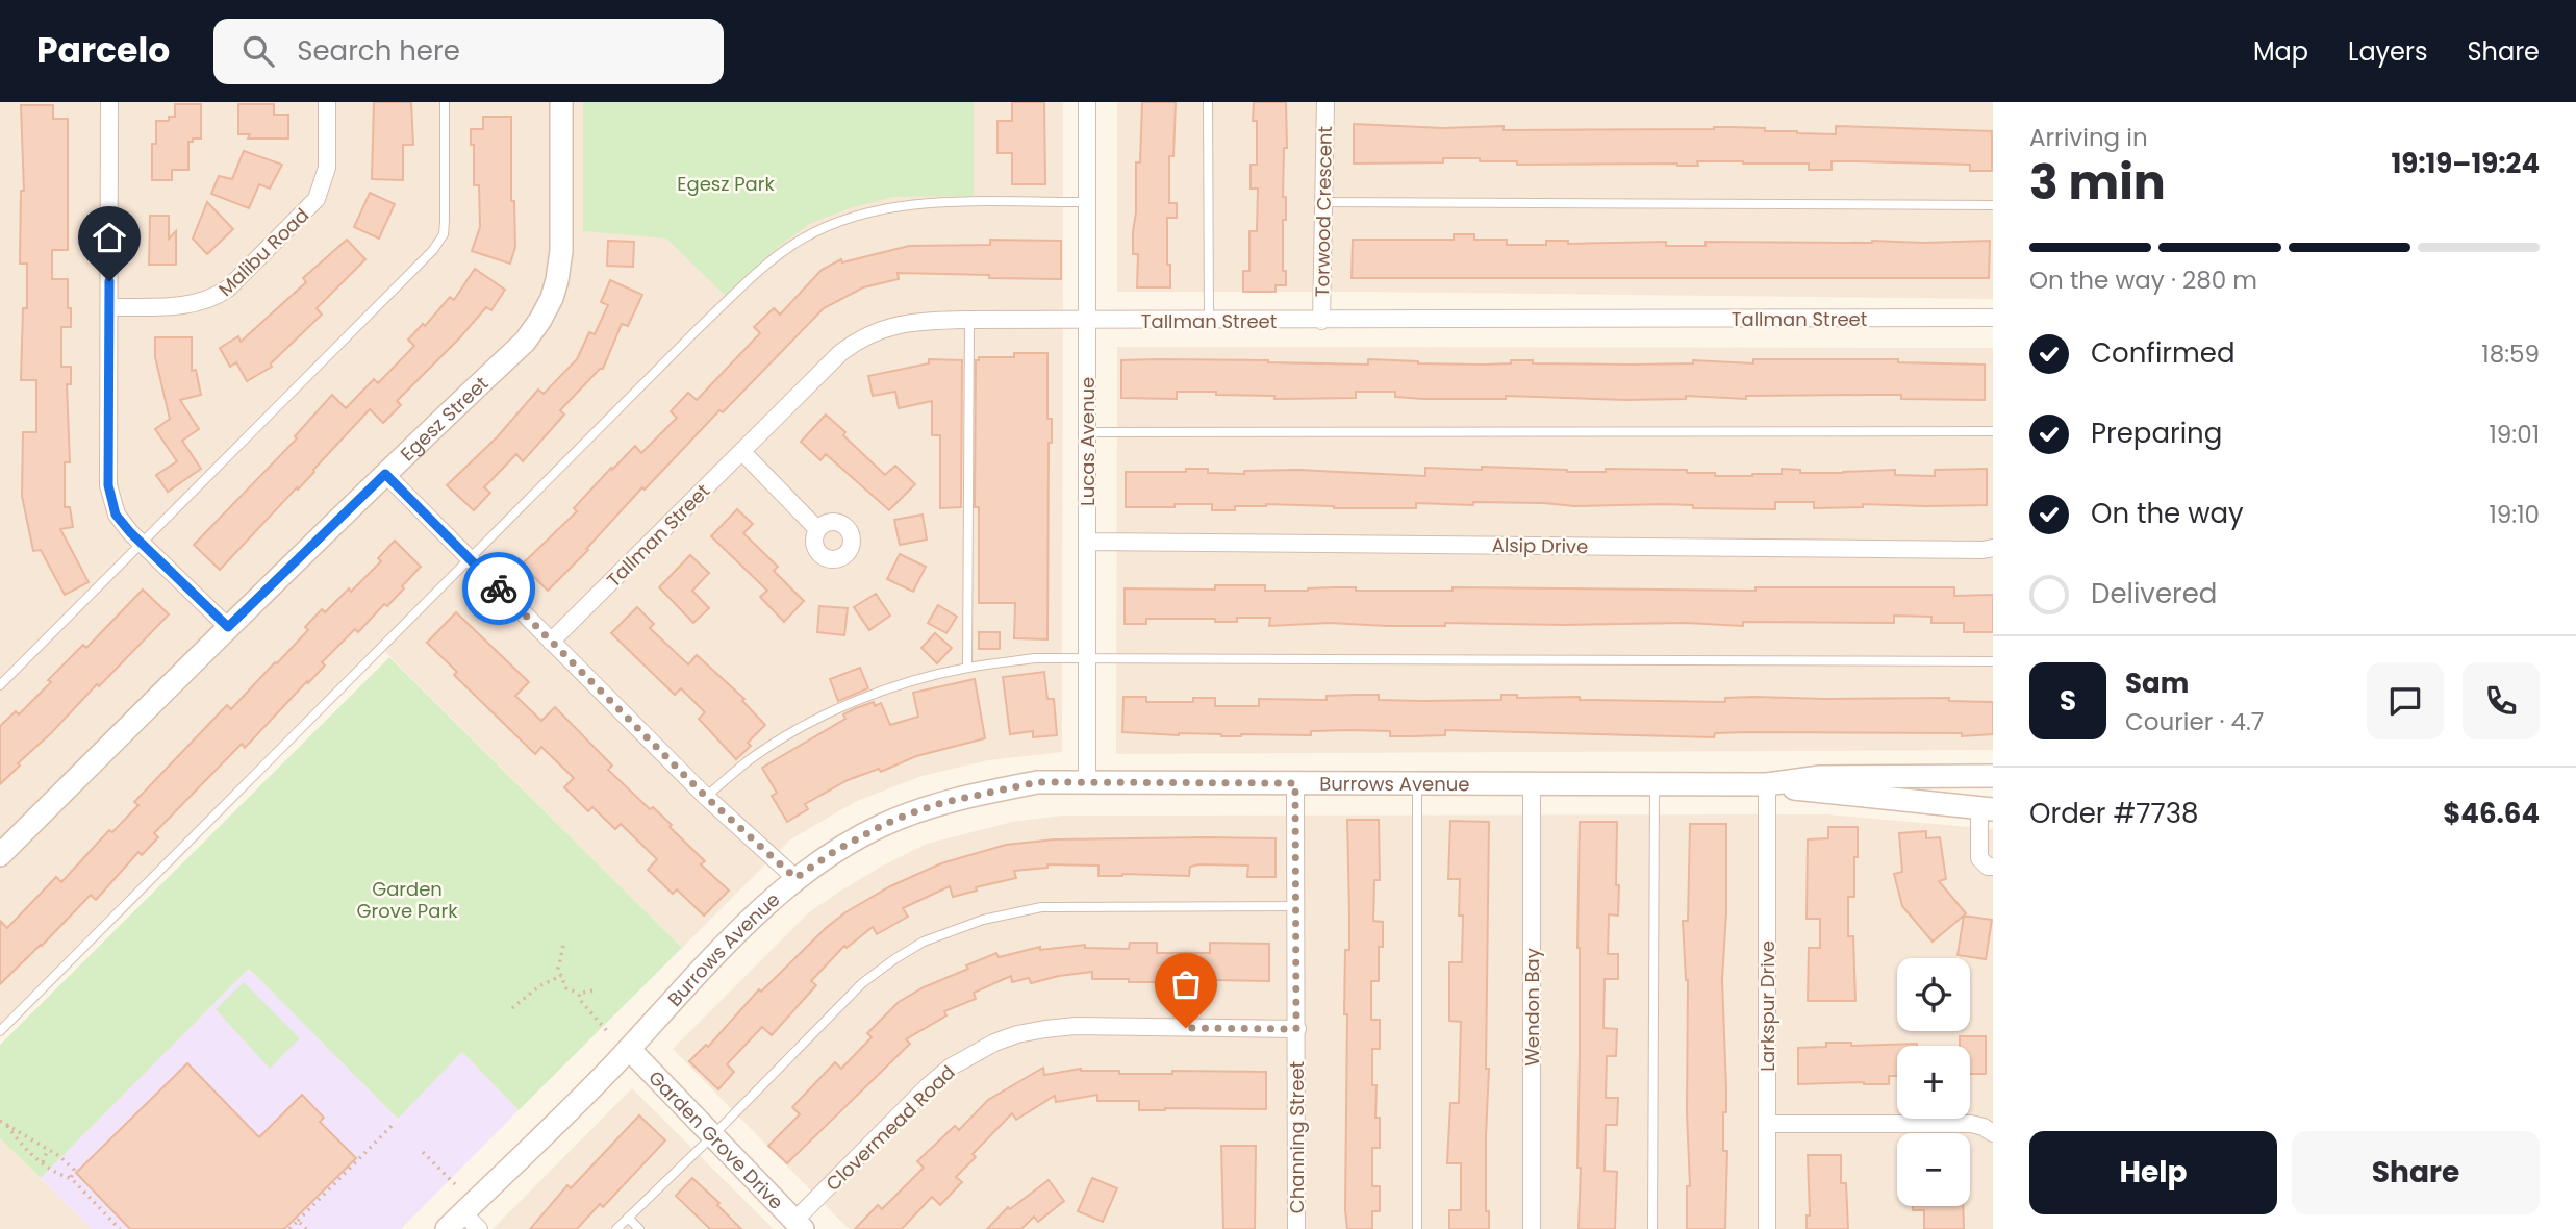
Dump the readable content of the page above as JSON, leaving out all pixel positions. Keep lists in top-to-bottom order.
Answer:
{
  "streets": {
    "street": [
      "Torwood Crescent",
      "Malibu Road",
      "Tallman Street",
      "Egesz Street",
      "Lucas Avenue",
      "Alsip Drive",
      "Burrows Avenue",
      "Larkspur Drive",
      "Wendon Bay",
      "Clovermead Road",
      "Channing Street",
      "Garden Grove Drive"
    ]
  },
  "crossings": [
    ["Torwood Crescent", "Tallman Street"],
    ["Tallman Street", "Lucas Avenue"],
    ["Lucas Avenue", "Alsip Drive"],
    ["Lucas Avenue", "Burrows Avenue"],
    ["Burrows Avenue", "Larkspur Drive"],
    ["Burrows Avenue", "Wendon Bay"],
    ["Burrows Avenue", "Channing Street"],
    ["Burrows Avenue", "Garden Grove Drive"],
    ["Clovermead Road", "Channing Street"],
    ["Clovermead Road", "Garden Grove Drive"]
  ],
  "parks": ["Egesz Park", "Garden Grove Park"],
  "page": {
    "header": "Parcelo",
    "search": "Search here",
    "nav": ["Map", "Layers", "Share"],
    "heading": ["3 min", "Arriving in", "19:19–19:24"],
    "panel": [
      "Sam",
      "Courier · 4.7",
      "Order #7738",
      "$46.64"
    ],
    "bar": "On the way · 280 m",
    "list": [
      ["Confirmed", "18:59"],
      ["Preparing", "19:01"],
      ["On the way", "19:10"],
      "Delivered"
    ],
    "round": "S",
    "map_buttons": ["+", "−"],
    "buttons": ["Help", "Share"]
  }
}
